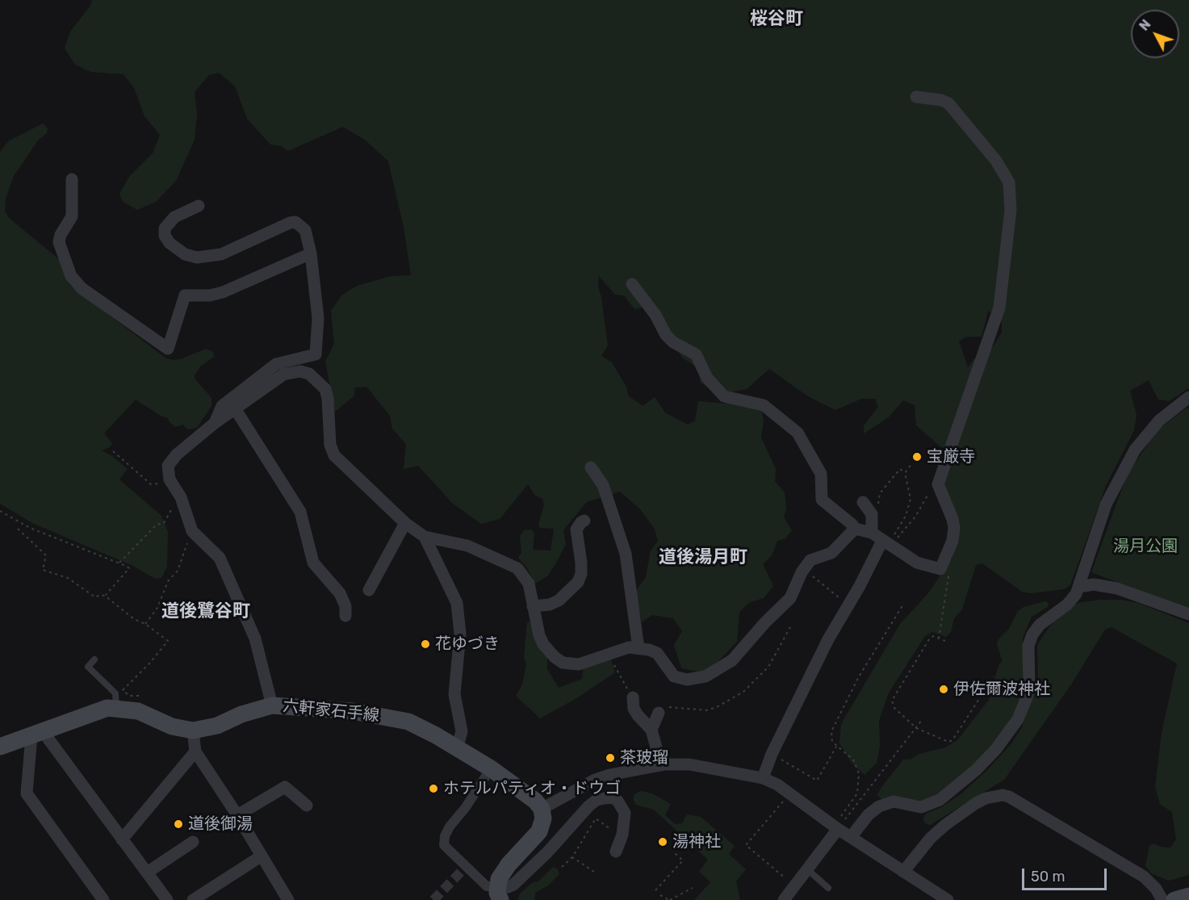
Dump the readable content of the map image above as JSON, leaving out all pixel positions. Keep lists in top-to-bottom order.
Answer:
{
  "streets": {
    "main road": ["六軒家石手線"]
  },
  "districts": ["桜谷町", "道後湯月町", "道後鷺谷町"],
  "parks": ["湯月公園"],
  "places": [
    "宝厳寺",
    "花ゆづき",
    "伊佐爾波神社",
    "茶玻瑠",
    "ホテルパティオ・ドウゴ",
    "道後御湯",
    "湯神社"
  ],
  "scale_bar": "50 m",
  "north": "top left"
}
